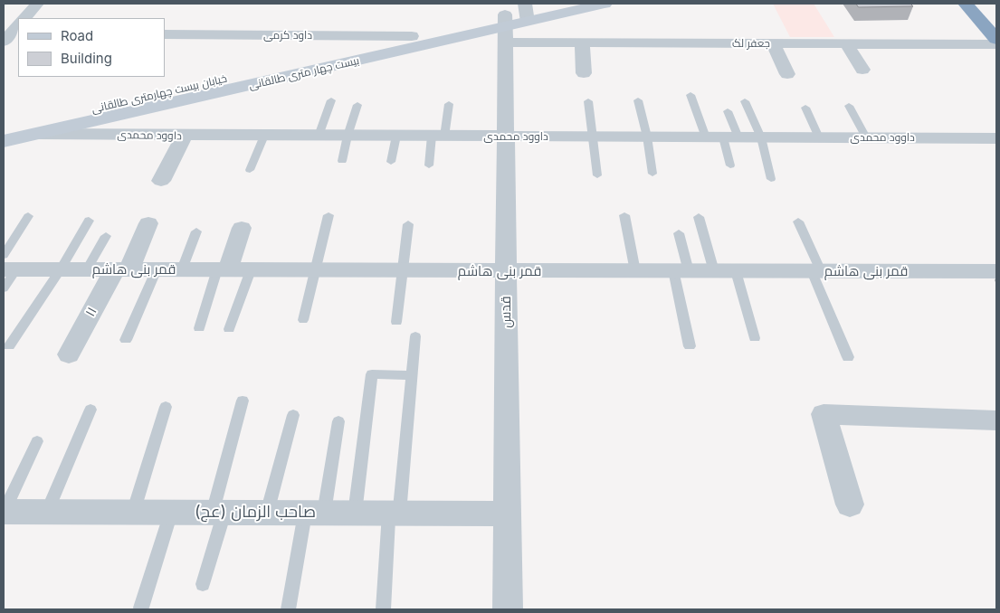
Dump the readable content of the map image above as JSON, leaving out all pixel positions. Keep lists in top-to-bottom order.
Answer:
{
  "streets": {
    "main road": ["بیست چهار متری طالقانی", "خیابان بیست چهارمتری طالقانی"],
    "street": [
      "داود کرمی",
      "جعفر لک",
      "داوود محمدی",
      "قمر بنی هاشم",
      "۱۱",
      "قدس",
      "صاحب الزمان (عج)"
    ]
  },
  "crossings": [
    ["داود کرمی", "خیابان بیست چهارمتری طالقانی"],
    ["جعفر لک", "بیست چهار متری طالقانی"],
    ["جعفر لک", "خیابان بیست چهارمتری طالقانی"],
    ["جعفر لک", "قدس"],
    ["بیست چهار متری طالقانی", "خیابان بیست چهارمتری طالقانی"],
    ["بیست چهار متری طالقانی", "داوود محمدی"],
    ["بیست چهار متری طالقانی", "قدس"],
    ["خیابان بیست چهارمتری طالقانی", "قدس"],
    ["داوود محمدی", "قدس"],
    ["قمر بنی هاشم", "۱۱"],
    ["قمر بنی هاشم", "قدس"],
    ["قدس", "صاحب الزمان (عج)"]
  ],
  "legend": ["Road", "Building"]
}
